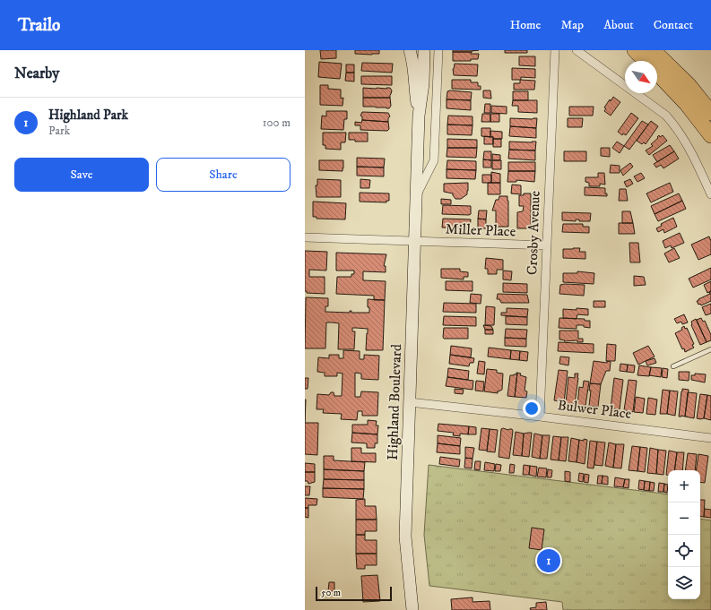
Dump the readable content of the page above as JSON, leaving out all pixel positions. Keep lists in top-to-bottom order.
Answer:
{
  "streets": {
    "main road": ["Highland Boulevard"],
    "street": ["Miller Place", "Crosby Avenue", "Bulwer Place"]
  },
  "crossings": [
    ["Miller Place", "Crosby Avenue"],
    ["Miller Place", "Highland Boulevard"],
    ["Crosby Avenue", "Bulwer Place"],
    ["Highland Boulevard", "Bulwer Place"]
  ],
  "scale_bar": "50 m",
  "north": "bottom right",
  "page": {
    "header": "Trailo",
    "nav": [
      "Home",
      "Map",
      "About",
      "Contact"
    ],
    "heading": "Nearby",
    "list": [
      {
        "mark": "1",
        "name": "Highland Park",
        "note": "Park",
        "value": "100 m"
      }
    ],
    "buttons": ["Save", "Share"],
    "map_buttons": ["+", "−"],
    "pins": "1",
    "scale": "50 m"
  }
}
